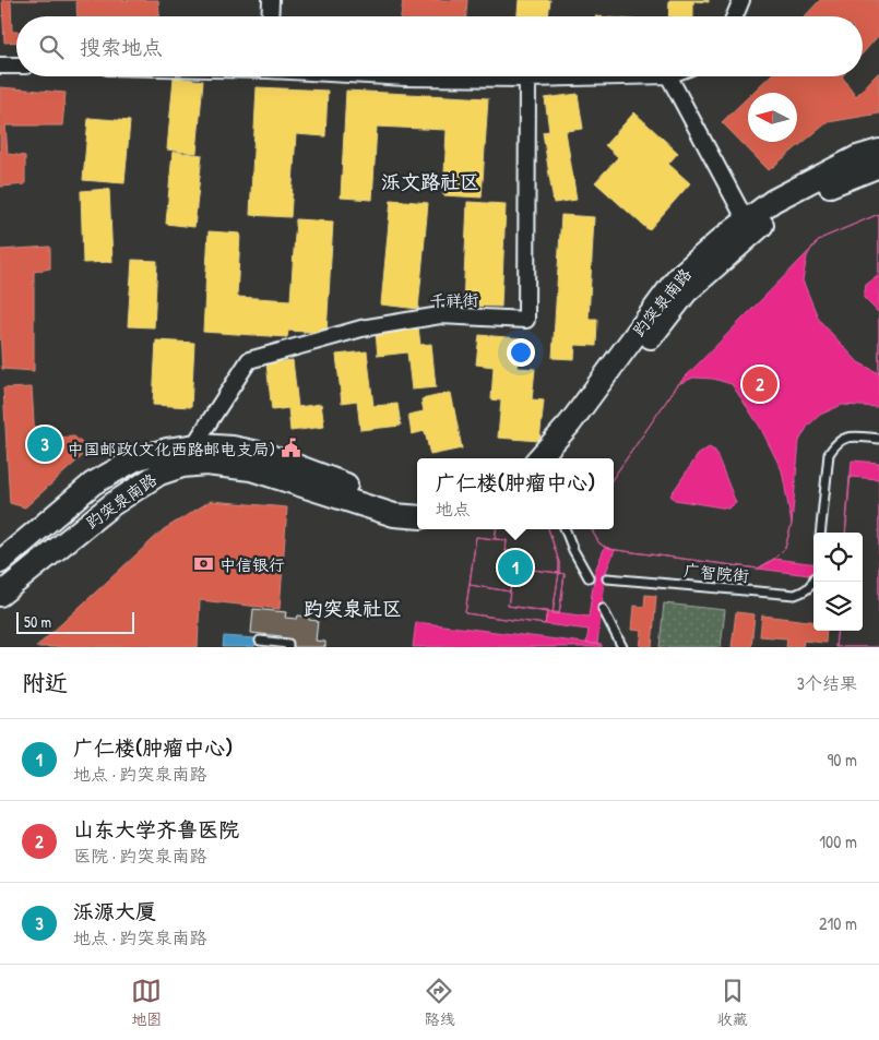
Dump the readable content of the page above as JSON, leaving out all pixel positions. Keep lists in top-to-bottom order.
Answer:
{
  "streets": {
    "main road": ["趵突泉南路"],
    "street": ["千祥街"],
    "lane": ["广智院街"]
  },
  "crossings": [
    ["千祥街", "趵突泉南路"]
  ],
  "districts": ["泺文路社区", "趵突泉社区"],
  "places": {
    "public building": ["中国邮政(文化西路邮电支局)"],
    "bank": ["中信银行"]
  },
  "scale_bar": "50 m",
  "north": "left",
  "page": {
    "search": "搜索地点",
    "pins": ["2", "3", "1"],
    "popup": ["广仁楼(肿瘤中心)", "地点"],
    "scale": "50 m",
    "heading": ["附近", "3个结果"],
    "list": [
      {
        "mark": "1",
        "name": "广仁楼(肿瘤中心)",
        "note": "地点 · 趵突泉南路",
        "value": "90 m"
      },
      {
        "mark": "2",
        "name": "山东大学齐鲁医院",
        "note": "医院 · 趵突泉南路",
        "value": "100 m"
      },
      {
        "mark": "3",
        "name": "泺源大厦",
        "note": "地点 · 趵突泉南路",
        "value": "210 m"
      }
    ],
    "nav": ["地图", "路线", "收藏"]
  }
}
